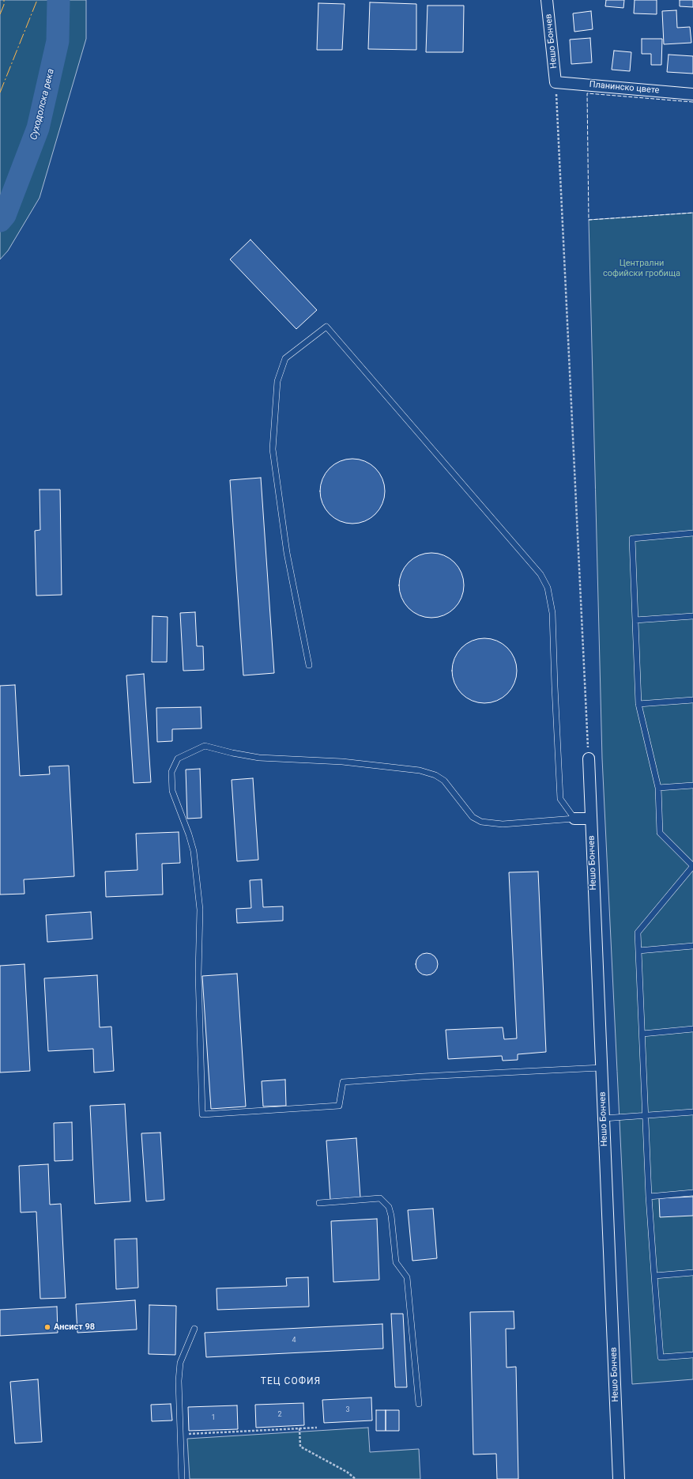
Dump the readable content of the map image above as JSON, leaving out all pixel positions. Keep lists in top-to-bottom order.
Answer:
{
  "streets": {
    "street": ["Нешо Бончев", "Планинско цвете"]
  },
  "crossings": [
    ["Нешо Бончев", "Планинско цвете"]
  ],
  "districts": ["ТЕЦ СОФИЯ"],
  "water": ["Суходолска река"],
  "parks": ["Централни софийски гробища"],
  "places": ["Ансист 98"],
  "house_numbers": [
    "4",
    "3",
    "2",
    "1"
  ]
}
